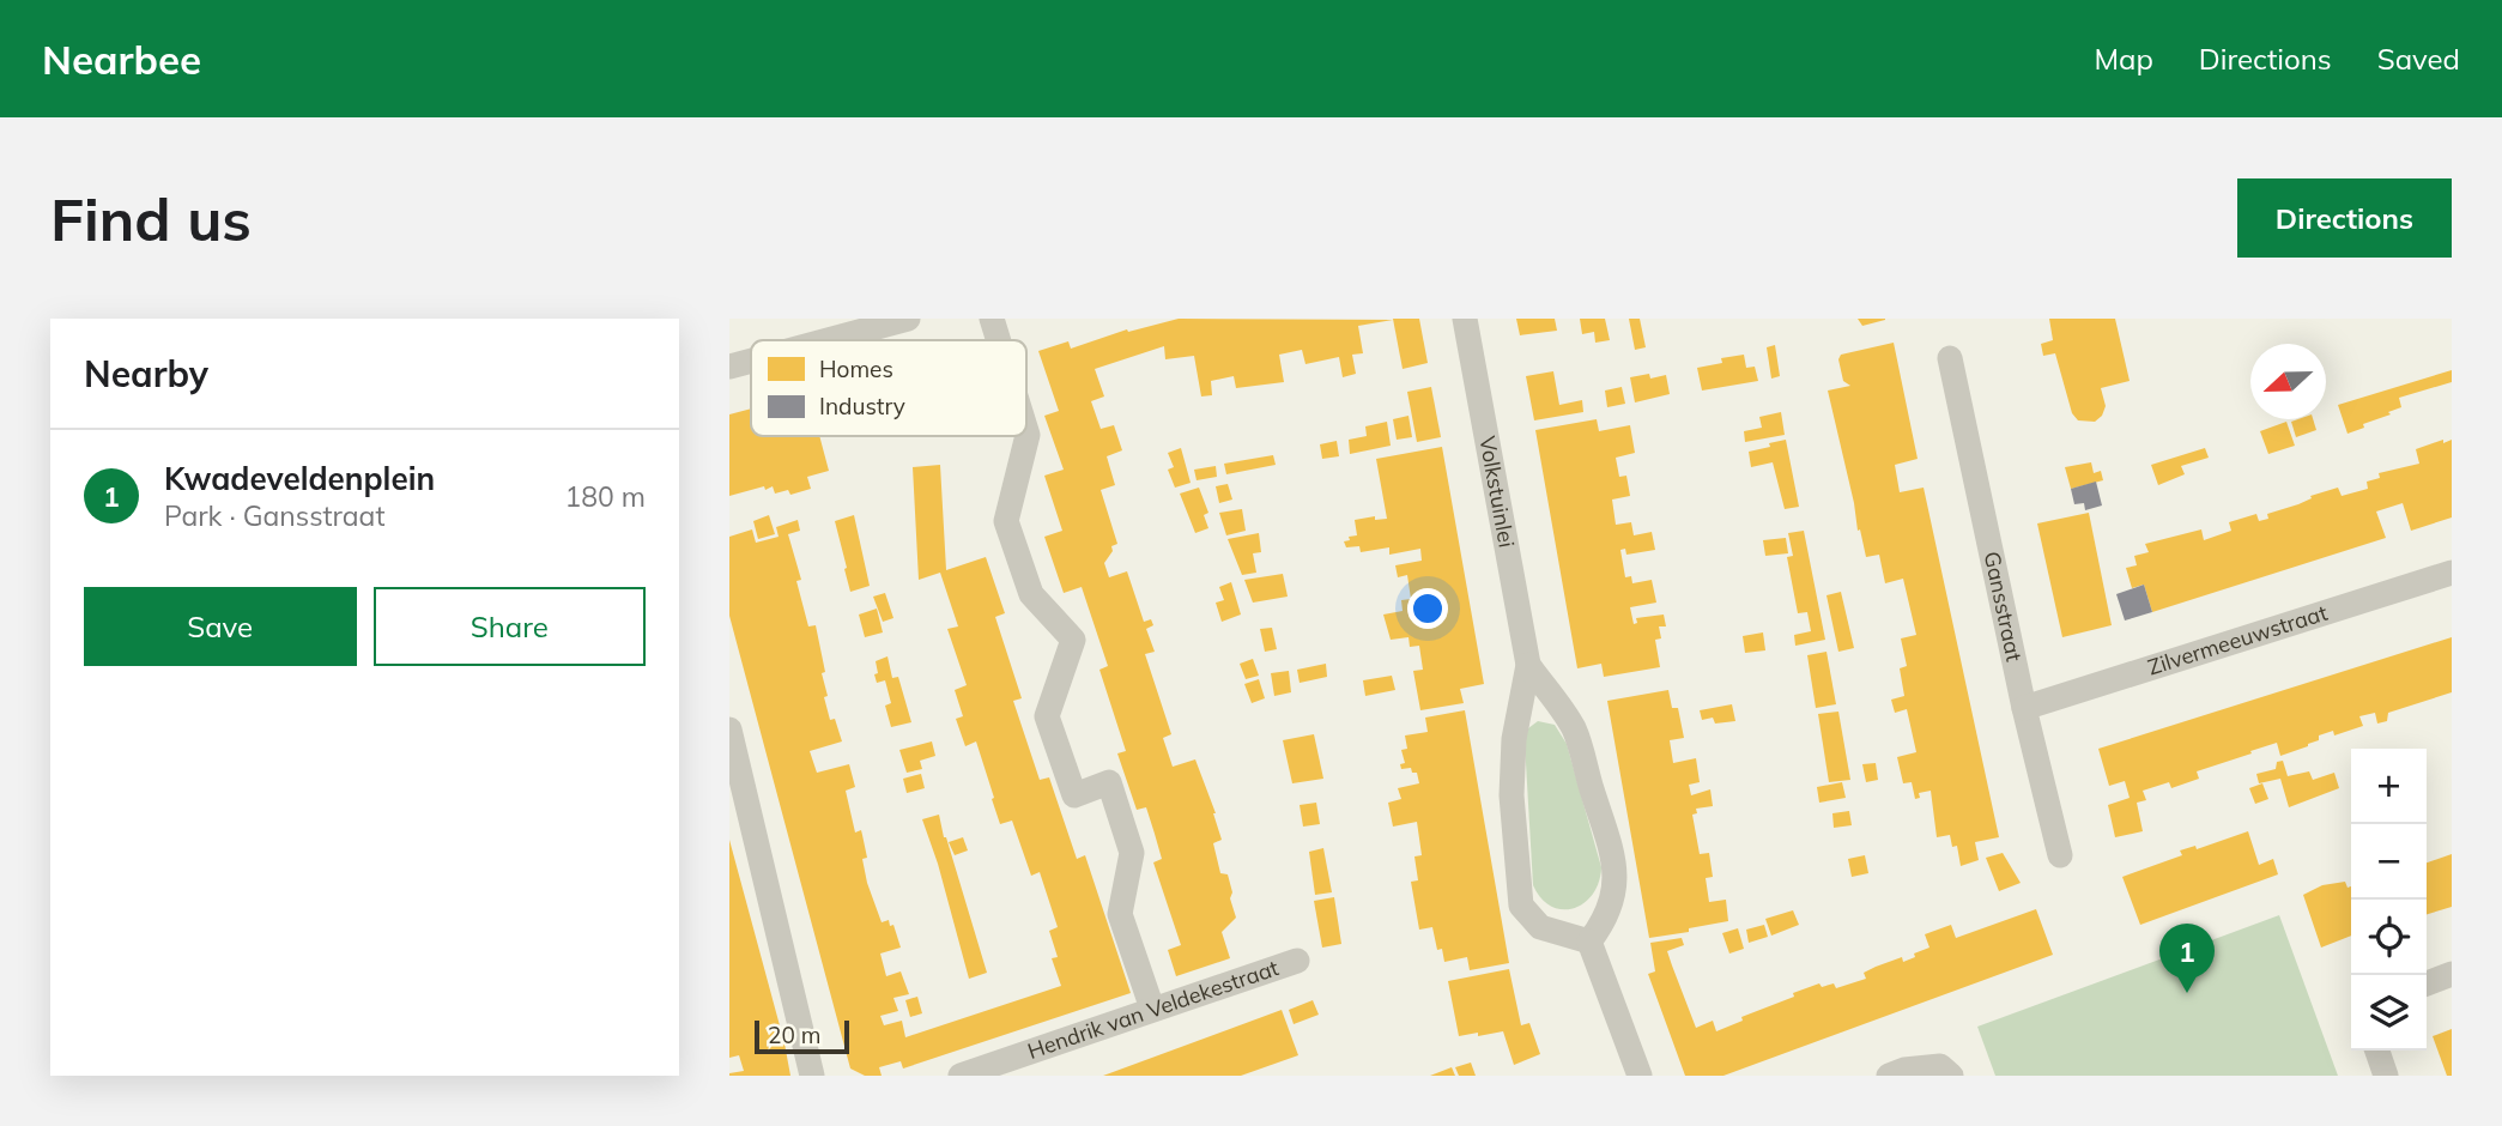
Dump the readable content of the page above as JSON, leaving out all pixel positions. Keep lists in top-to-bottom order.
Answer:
{
  "streets": {
    "street": [
      "Volkstuinlei",
      "Gansstraat",
      "Zilvermeeuwstraat",
      "Hendrik van Veldekestraat"
    ]
  },
  "crossings": [
    ["Gansstraat", "Zilvermeeuwstraat"]
  ],
  "legend": ["Homes", "Industry"],
  "scale_bar": "20 m",
  "north": "left",
  "page": {
    "header": "Nearbee",
    "nav": ["Map", "Directions", "Saved"],
    "buttons": [
      "Directions",
      ["Save", "Share"]
    ],
    "title": "Find us",
    "heading": "Nearby",
    "list": [
      {
        "mark": "1",
        "name": "Kwadeveldenplein",
        "note": "Park · Gansstraat",
        "value": "180 m"
      }
    ],
    "map_buttons": ["+", "−"],
    "pins": "1",
    "scale": "20 m"
  }
}
